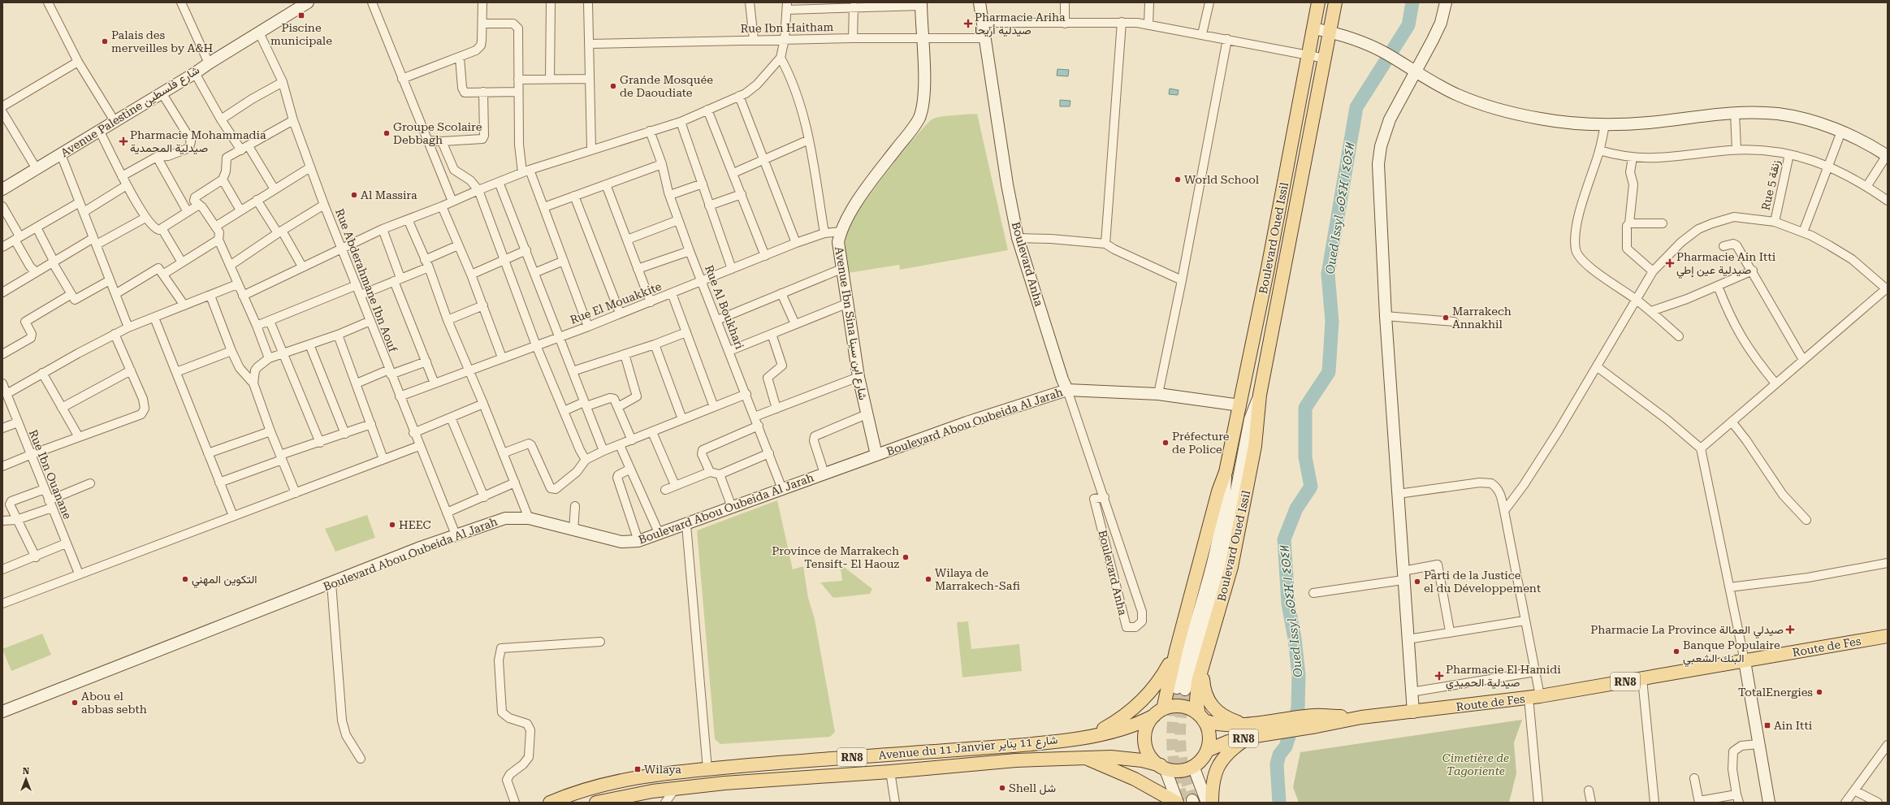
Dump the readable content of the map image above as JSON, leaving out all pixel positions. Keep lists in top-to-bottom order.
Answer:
{
  "streets": {
    "main road": [
      "Boulevard Oued Issil",
      "Route de Fes",
      "RN8",
      "Avenue du 11 Janvier شارع 11 يناير"
    ],
    "street": [
      "Rue Ibn Haitham",
      "Avenue Palestine شارع فلسطين",
      "Rue 5 زنقة",
      "Boulevard Anha",
      "Rue Abderahmane Ibn Aouf",
      "Rue El Mouakkite",
      "Rue Al Boukhari",
      "Avenue Ibn Sina شارع ابن سينا",
      "Boulevard Abou Oubeida Al Jarah",
      "Rue Ibn Ouanane"
    ]
  },
  "crossings": [
    ["Rue Ibn Haitham", "Boulevard Anha"],
    ["Rue Ibn Haitham", "Avenue Ibn Sina شارع ابن سينا"],
    ["Avenue Palestine شارع فلسطين", "Rue Abderahmane Ibn Aouf"],
    ["Boulevard Oued Issil", "Boulevard Abou Oubeida Al Jarah"],
    ["Boulevard Oued Issil", "Route de Fes"],
    ["Boulevard Oued Issil", "RN8"],
    ["Boulevard Oued Issil", "Avenue du 11 Janvier شارع 11 يناير"],
    ["Boulevard Anha", "Boulevard Abou Oubeida Al Jarah"],
    ["Rue Abderahmane Ibn Aouf", "Rue El Mouakkite"],
    ["Rue Abderahmane Ibn Aouf", "Boulevard Abou Oubeida Al Jarah"],
    ["Rue El Mouakkite", "Rue Al Boukhari"],
    ["Rue El Mouakkite", "Avenue Ibn Sina شارع ابن سينا"],
    ["Rue Al Boukhari", "Boulevard Abou Oubeida Al Jarah"],
    ["Avenue Ibn Sina شارع ابن سينا", "Boulevard Abou Oubeida Al Jarah"],
    ["Route de Fes", "RN8"],
    ["Route de Fes", "Avenue du 11 Janvier شارع 11 يناير"],
    ["RN8", "Avenue du 11 Janvier شارع 11 يناير"]
  ],
  "water": ["Oued Issyl ⴰⵙⵉⴼ ⵏ ⵉⵙⵉⵍ"],
  "parks": ["Cimetière de Tagoriente"],
  "places": {
    "transit": ["Piscine municipale", "Ain Itti", "Wilaya"],
    "health": [
      "Pharmacie Ariha صيدلية أريحا",
      "Pharmacie Mohammadia صيدلية المحمدية",
      "Pharmacie Ain Itti صيدلية عين إطي",
      "Pharmacie La Province صيدلي العمالة",
      "Pharmacie El Hamidi صيدلية الحميدي"
    ],
    "other": [
      "Palais des merveilles by A&H",
      "Grande Mosquée de Daoudiate",
      "Groupe Scolaire Debbagh",
      "World School",
      "Al Massira",
      "Marrakech Annakhil",
      "Préfecture de Police",
      "HEEC",
      "Province de Marrakech Tensift- El Haouz",
      "التكوين المهني",
      "Wilaya de Marrakech-Safi",
      "Parti de la Justice el du Développement",
      "Banque Populaire البنك الشعبي",
      "TotalEnergies",
      "Abou el abbas sebth",
      "Shell شل"
    ]
  },
  "north": "top"
}
